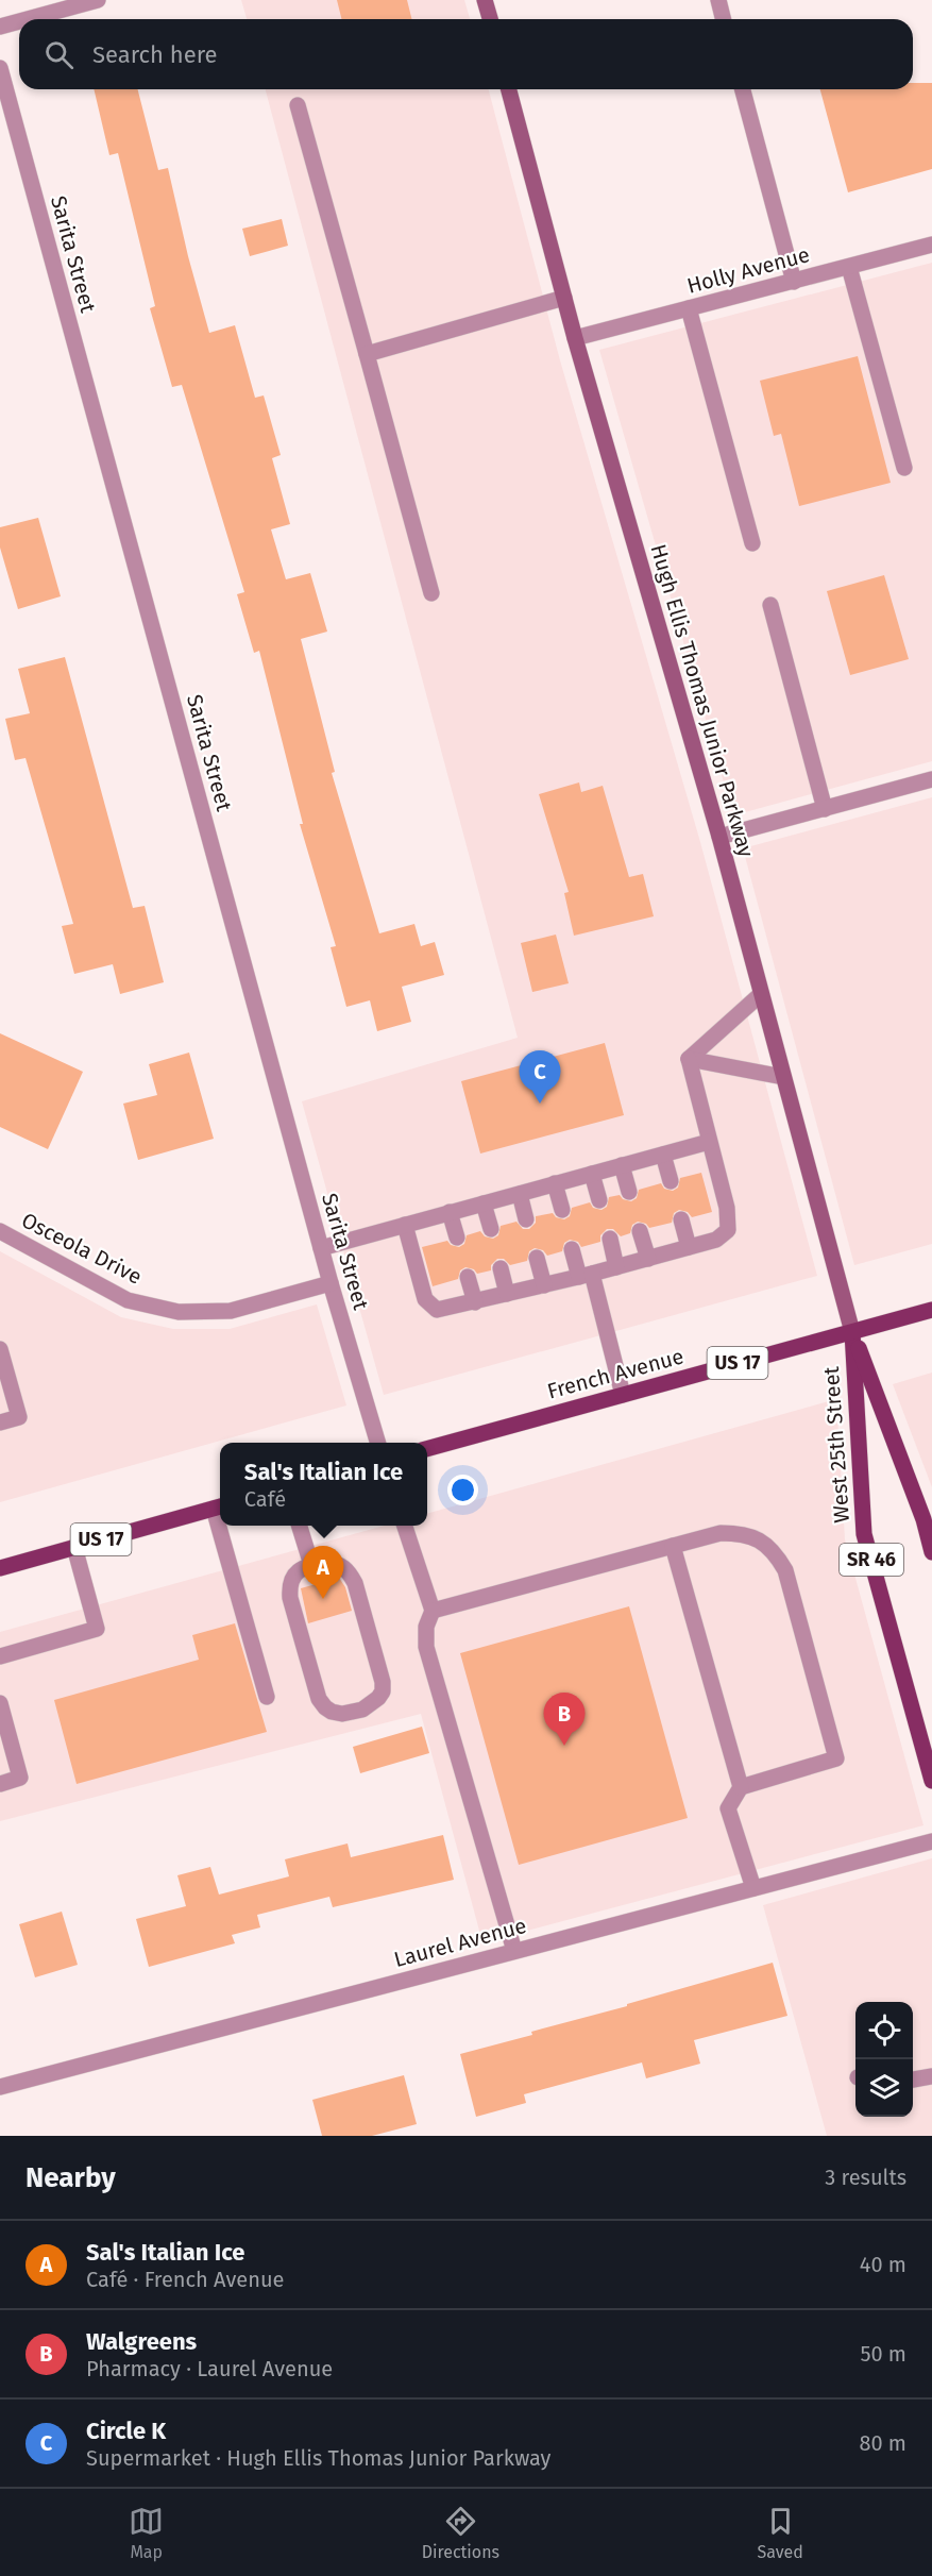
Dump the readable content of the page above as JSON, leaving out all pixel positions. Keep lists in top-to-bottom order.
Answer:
{
  "streets": {
    "main road": [
      "Hugh Ellis Thomas Junior Parkway",
      "US 17",
      "French Avenue",
      "West 25th Street",
      "SR 46"
    ],
    "street": [
      "Sarita Street",
      "Holly Avenue",
      "Osceola Drive",
      "Laurel Avenue"
    ]
  },
  "crossings": [
    ["Sarita Street", "Osceola Drive"],
    ["Holly Avenue", "Hugh Ellis Thomas Junior Parkway"],
    ["Hugh Ellis Thomas Junior Parkway", "French Avenue"],
    ["Hugh Ellis Thomas Junior Parkway", "West 25th Street"],
    ["French Avenue", "West 25th Street"]
  ],
  "page": {
    "search": "Search here",
    "pins": ["C", "A", "B"],
    "popup": ["Sal's Italian Ice", "Café"],
    "heading": ["Nearby", "3 results"],
    "list": [
      {
        "mark": "A",
        "name": "Sal's Italian Ice",
        "note": "Café · French Avenue",
        "value": "40 m"
      },
      {
        "mark": "B",
        "name": "Walgreens",
        "note": "Pharmacy · Laurel Avenue",
        "value": "50 m"
      },
      {
        "mark": "C",
        "name": "Circle K",
        "note": "Supermarket · Hugh Ellis Thomas Junior Parkway",
        "value": "80 m"
      }
    ],
    "nav": ["Map", "Directions", "Saved"]
  }
}
